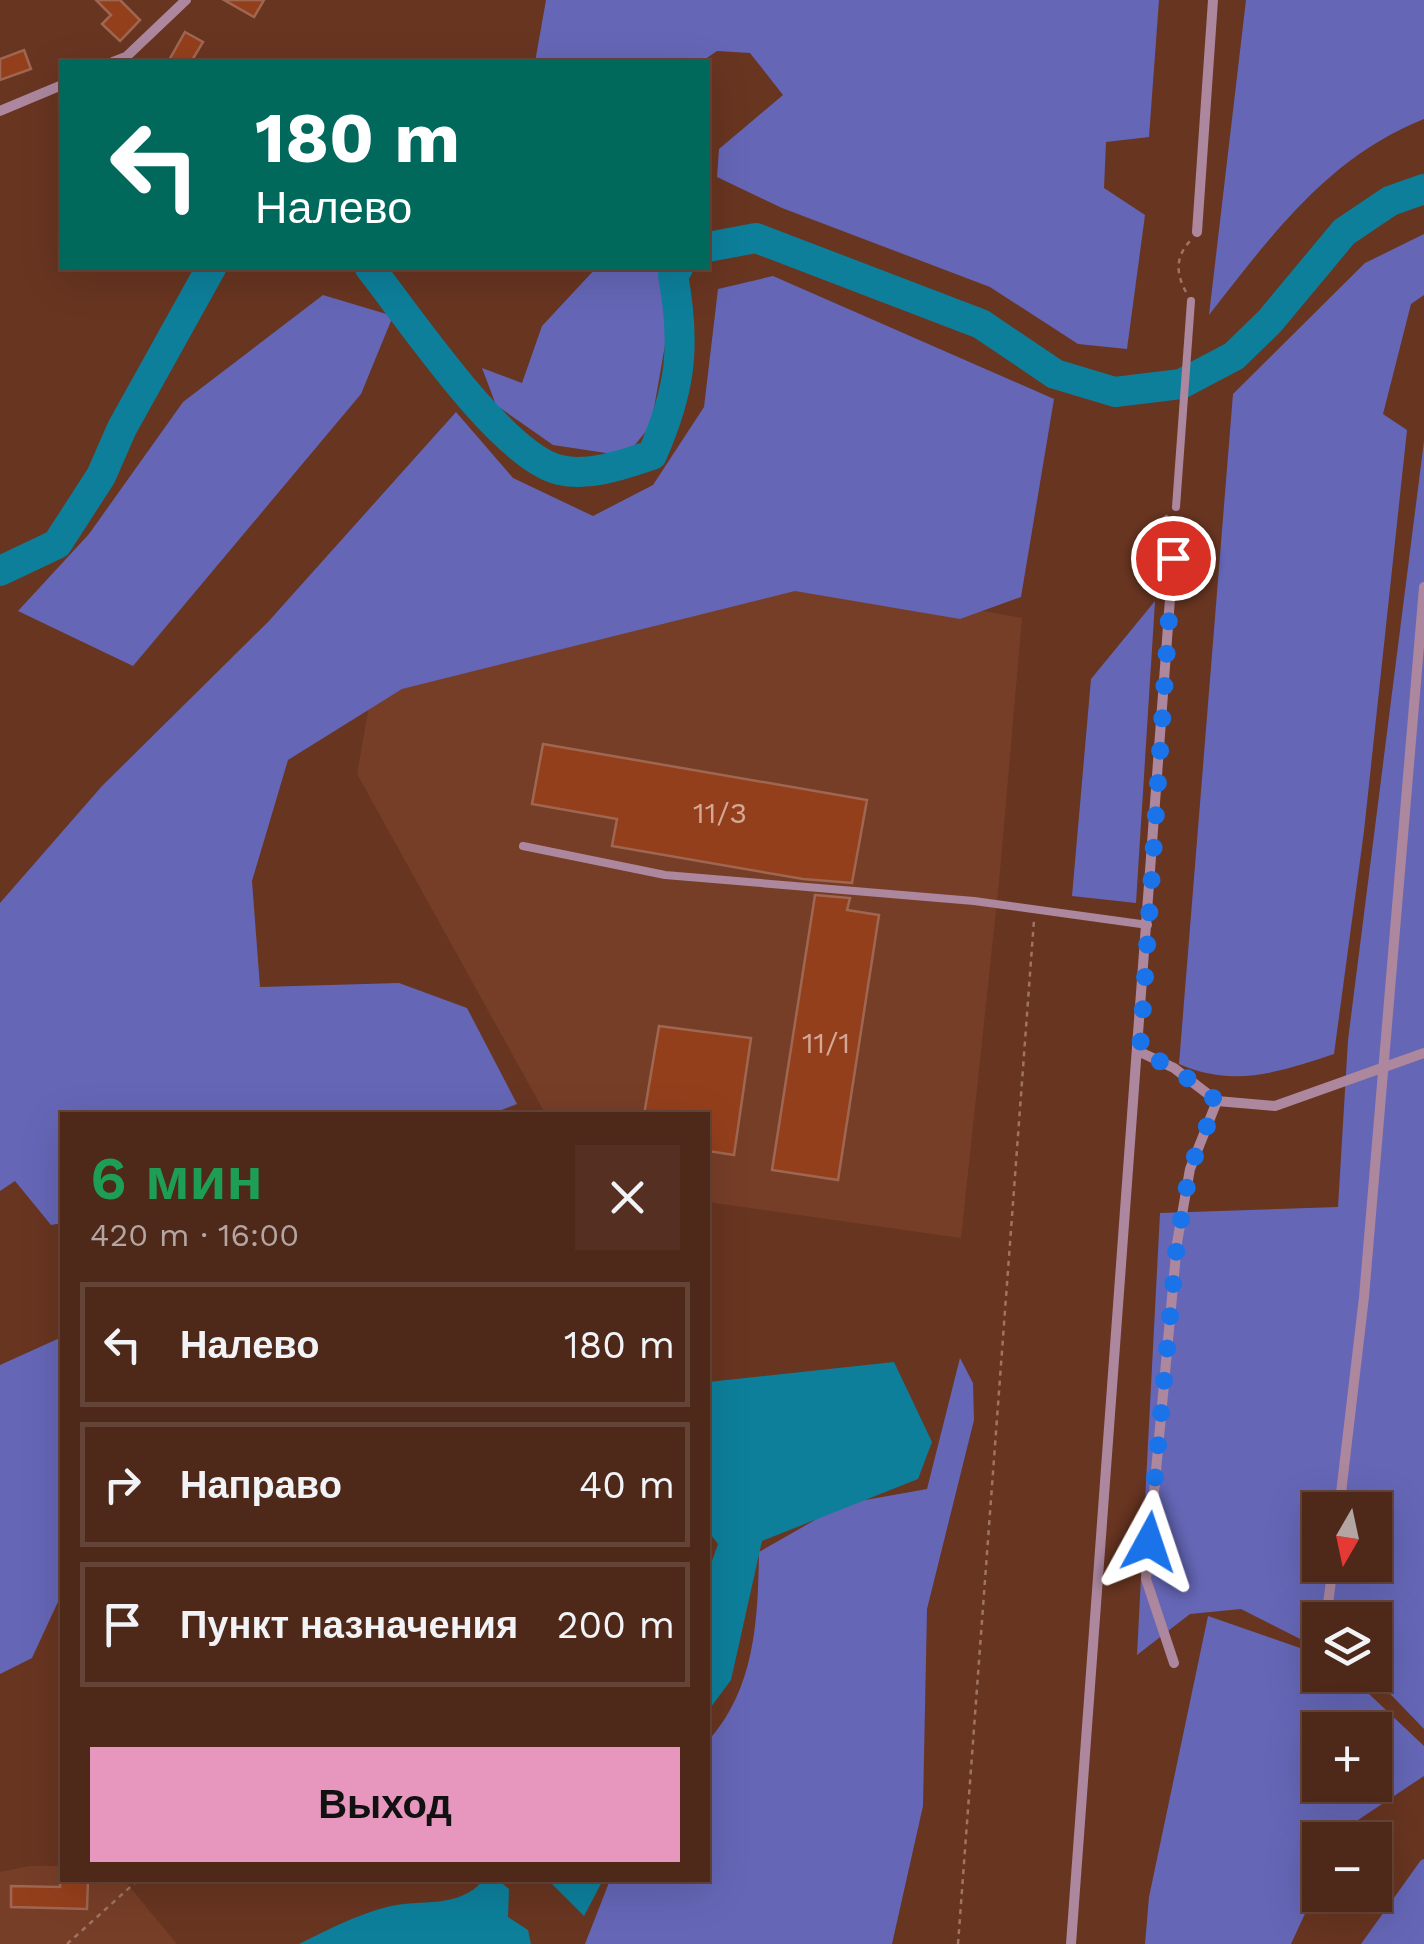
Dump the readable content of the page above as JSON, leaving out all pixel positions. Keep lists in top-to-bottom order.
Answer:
{
  "house_numbers": ["11/3", "11/1"],
  "north": "bottom",
  "page": {
    "turn": ["180 m", "Налево"],
    "heading": ["6 мин", "420 m · 16:00"],
    "list": [
      {
        "name": "Налево",
        "value": "180 m"
      },
      {
        "name": "Направо",
        "value": "40 m"
      },
      {
        "name": "Пункт назначения",
        "value": "200 m"
      }
    ],
    "map_buttons": ["+", "−"],
    "buttons": "Выход"
  }
}
